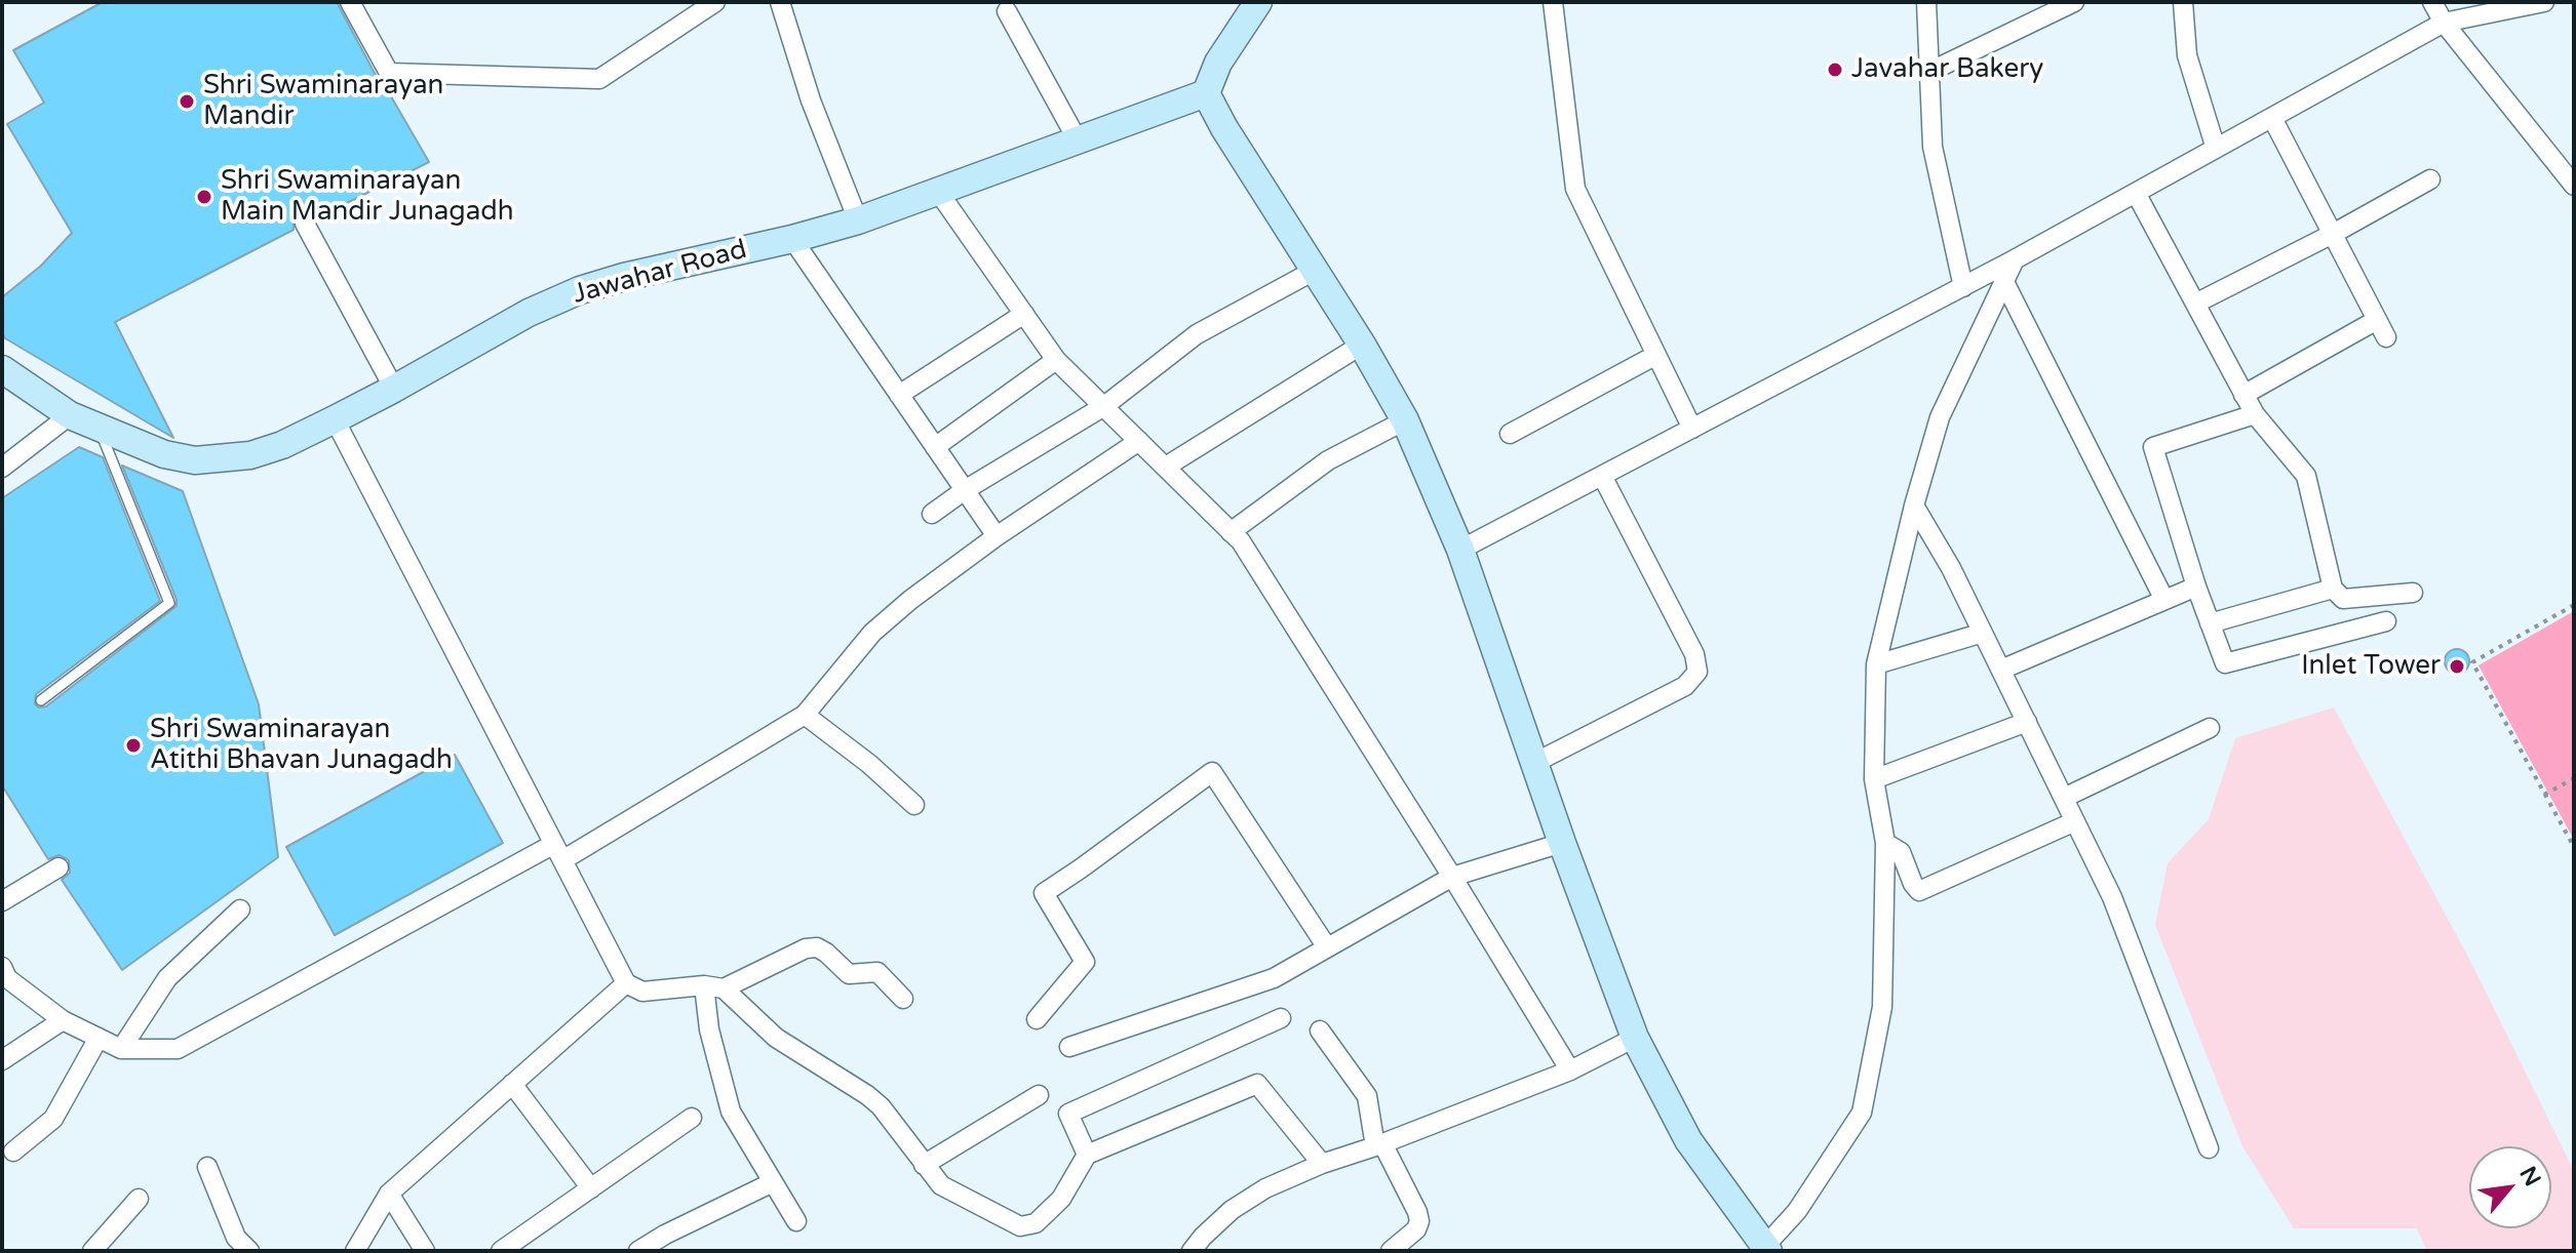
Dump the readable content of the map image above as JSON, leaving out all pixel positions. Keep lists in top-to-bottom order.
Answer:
{
  "streets": {
    "street": ["Jawahar Road"]
  },
  "places": [
    "Javahar Bakery",
    "Shri Swaminarayan Mandir",
    "Shri Swaminarayan Main Mandir Junagadh",
    "Inlet Tower",
    "Shri Swaminarayan Atithi Bhavan Junagadh"
  ],
  "north": "top right"
}
